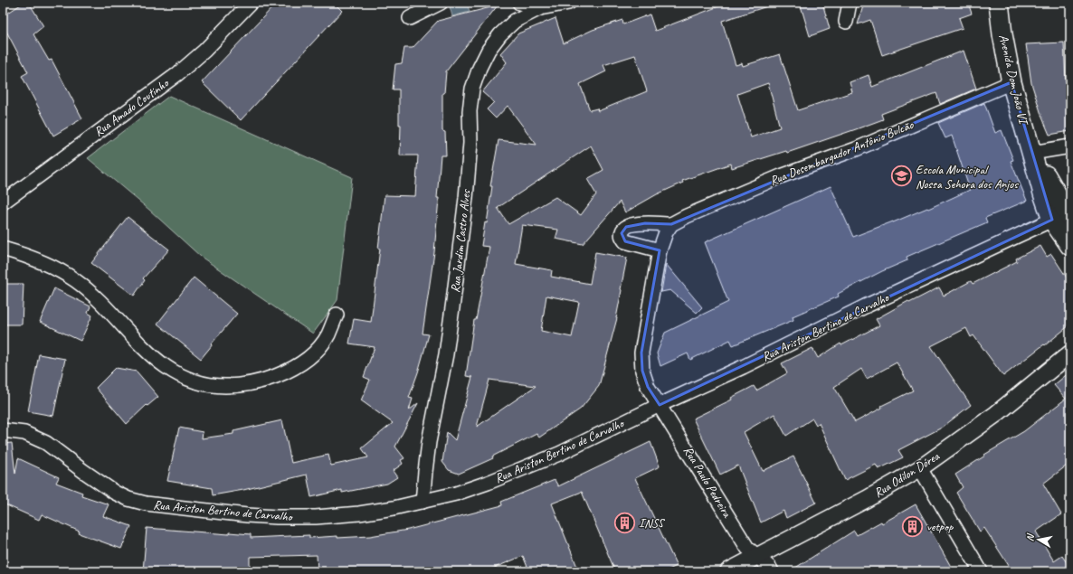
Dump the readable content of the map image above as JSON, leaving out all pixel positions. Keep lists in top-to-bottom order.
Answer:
{
  "streets": {
    "main road": ["Avenida Dom João VI"],
    "street": [
      "Rua Amado Coutinho",
      "Rua Desembargador Antônio Bulcão",
      "Rua Jardim Castro Alves",
      "Rua Ariston Bertino de Carvalho",
      "Rua Odilon Dórea",
      "Rua Paulo Pedreira"
    ]
  },
  "crossings": [
    ["Avenida Dom João VI", "Rua Desembargador Antônio Bulcão"],
    ["Avenida Dom João VI", "Rua Ariston Bertino de Carvalho"],
    ["Rua Jardim Castro Alves", "Rua Ariston Bertino de Carvalho"],
    ["Rua Ariston Bertino de Carvalho", "Rua Paulo Pedreira"],
    ["Rua Odilon Dórea", "Rua Paulo Pedreira"]
  ],
  "places": {
    "school or university": ["Escola Municipal Nossa Sehora dos Anjos"],
    "building": ["INSS", "vetpop"]
  },
  "north": "left"
}
